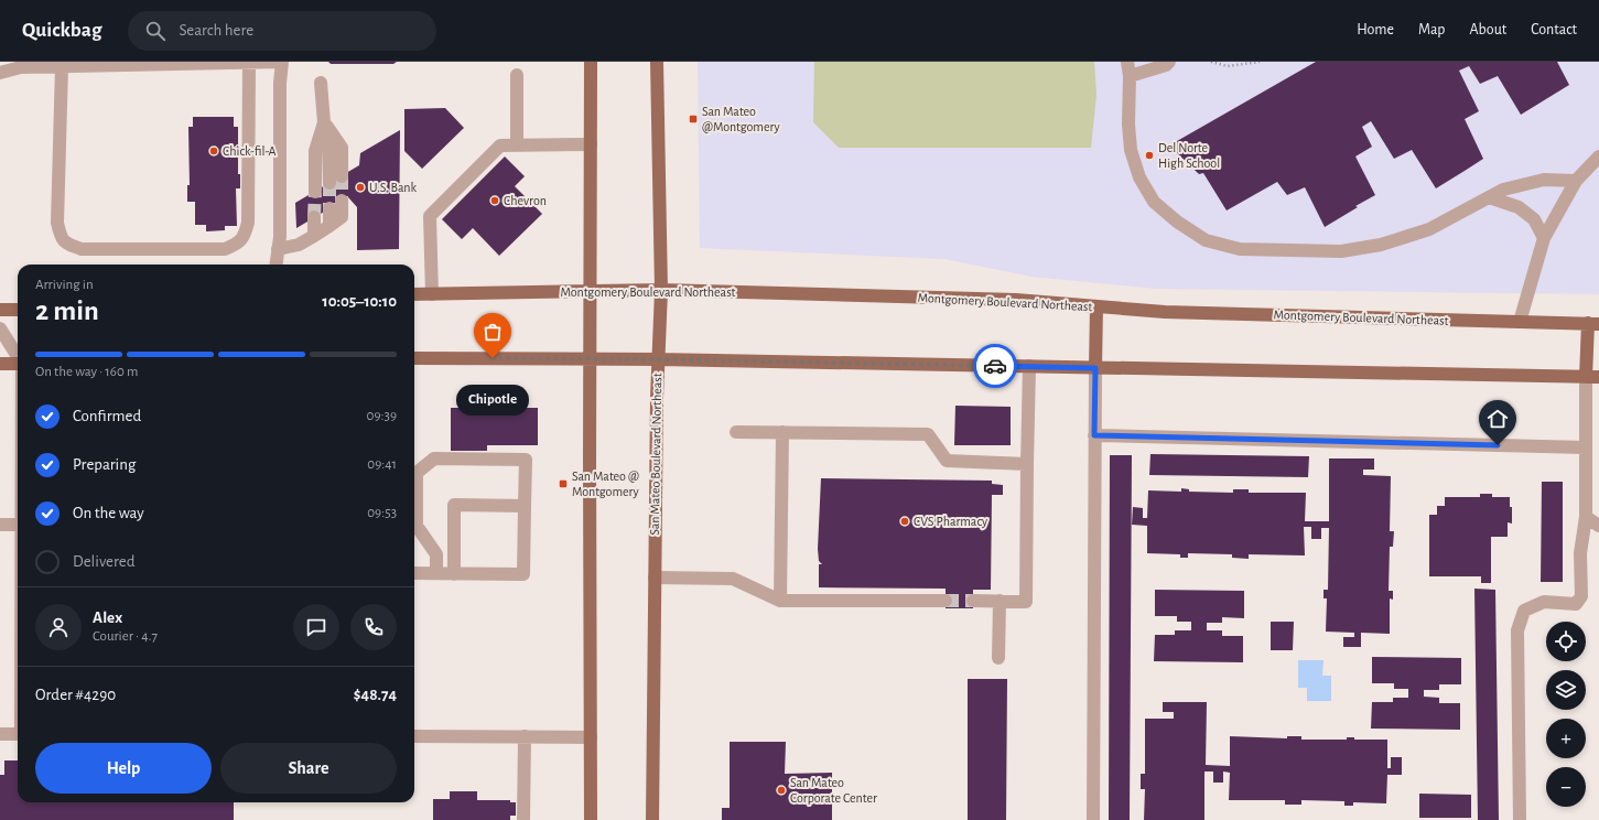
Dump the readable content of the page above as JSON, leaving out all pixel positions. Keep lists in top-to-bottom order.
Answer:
{
  "streets": {
    "main road": ["Montgomery Boulevard Northeast", "San Mateo Boulevard Northeast"]
  },
  "crossings": [
    ["Montgomery Boulevard Northeast", "San Mateo Boulevard Northeast"]
  ],
  "places": {
    "transit": ["San Mateo @Montgomery", "San Mateo @ Montgomery"],
    "other": [
      "Chick-fil-A",
      "Del Norte High School",
      "U.S. Bank",
      "Chevron",
      "Chipotle",
      "CVS Pharmacy",
      "San Mateo Corporate Center"
    ]
  },
  "page": {
    "header": "Quickbag",
    "search": "Search here",
    "nav": [
      "Home",
      "Map",
      "About",
      "Contact"
    ],
    "heading": ["2 min", "Arriving in", "10:05–10:10"],
    "panel": [
      "Alex",
      "Courier · 4.7",
      "Order #4290",
      "$48.74"
    ],
    "bar": "On the way · 160 m",
    "bubble": "Chipotle",
    "list": [
      ["Confirmed", "09:39"],
      ["Preparing", "09:41"],
      ["On the way", "09:53"],
      "Delivered"
    ],
    "map_buttons": ["+", "−"],
    "buttons": ["Help", "Share"]
  }
}
